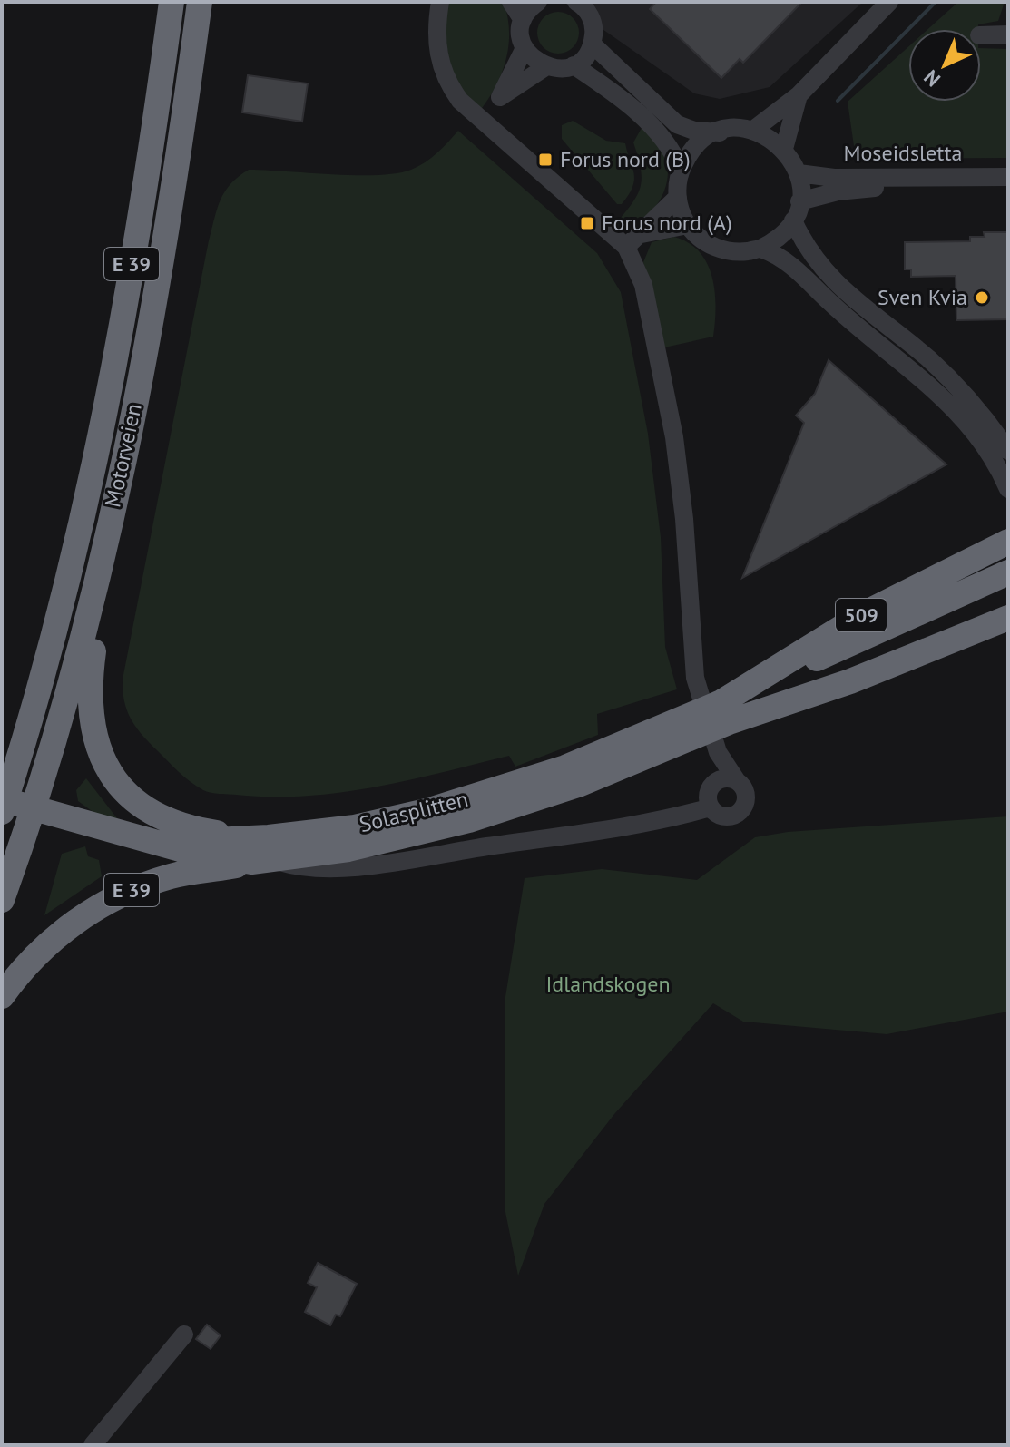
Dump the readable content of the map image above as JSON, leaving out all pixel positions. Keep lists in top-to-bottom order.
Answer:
{
  "streets": {
    "highway": [
      "E 39",
      "Motorveien",
      "509",
      "Solasplitten"
    ],
    "street": ["Moseidsletta"]
  },
  "crossings": [
    ["E 39", "Motorveien"],
    ["E 39", "Solasplitten"],
    ["509", "Solasplitten"]
  ],
  "parks": ["Idlandskogen"],
  "places": {
    "transit": ["Forus nord (B)", "Forus nord (A)"],
    "other": ["Sven Kvia"]
  },
  "north": "bottom left"
}
